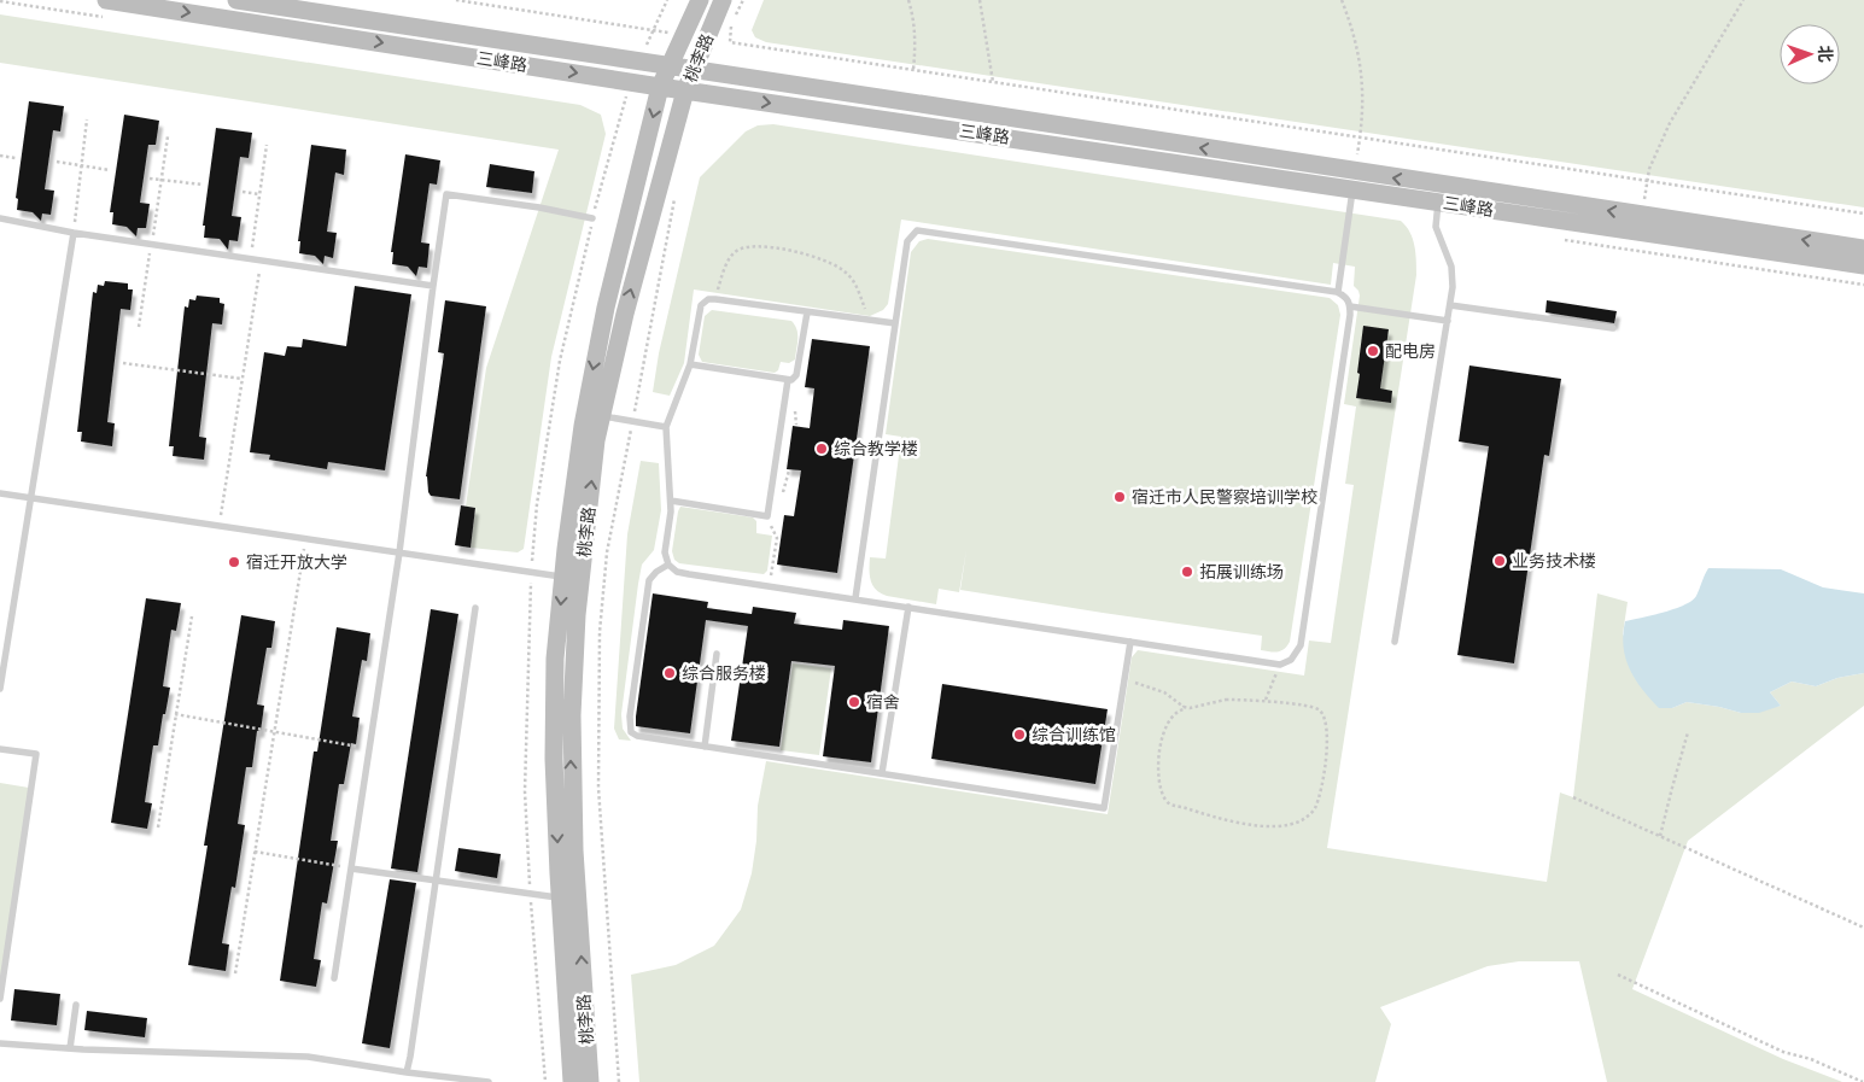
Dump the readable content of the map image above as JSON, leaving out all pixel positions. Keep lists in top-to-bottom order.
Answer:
{
  "streets": {
    "main road": ["桃李路", "三峰路"]
  },
  "crossings": [
    ["桃李路", "三峰路"]
  ],
  "places": [
    "配电房",
    "综合教学楼",
    "宿迁市人民警察培训学校",
    "业务技术楼",
    "宿迁开放大学",
    "拓展训练场",
    "综合服务楼",
    "宿舍",
    "综合训练馆"
  ],
  "north": "right"
}
